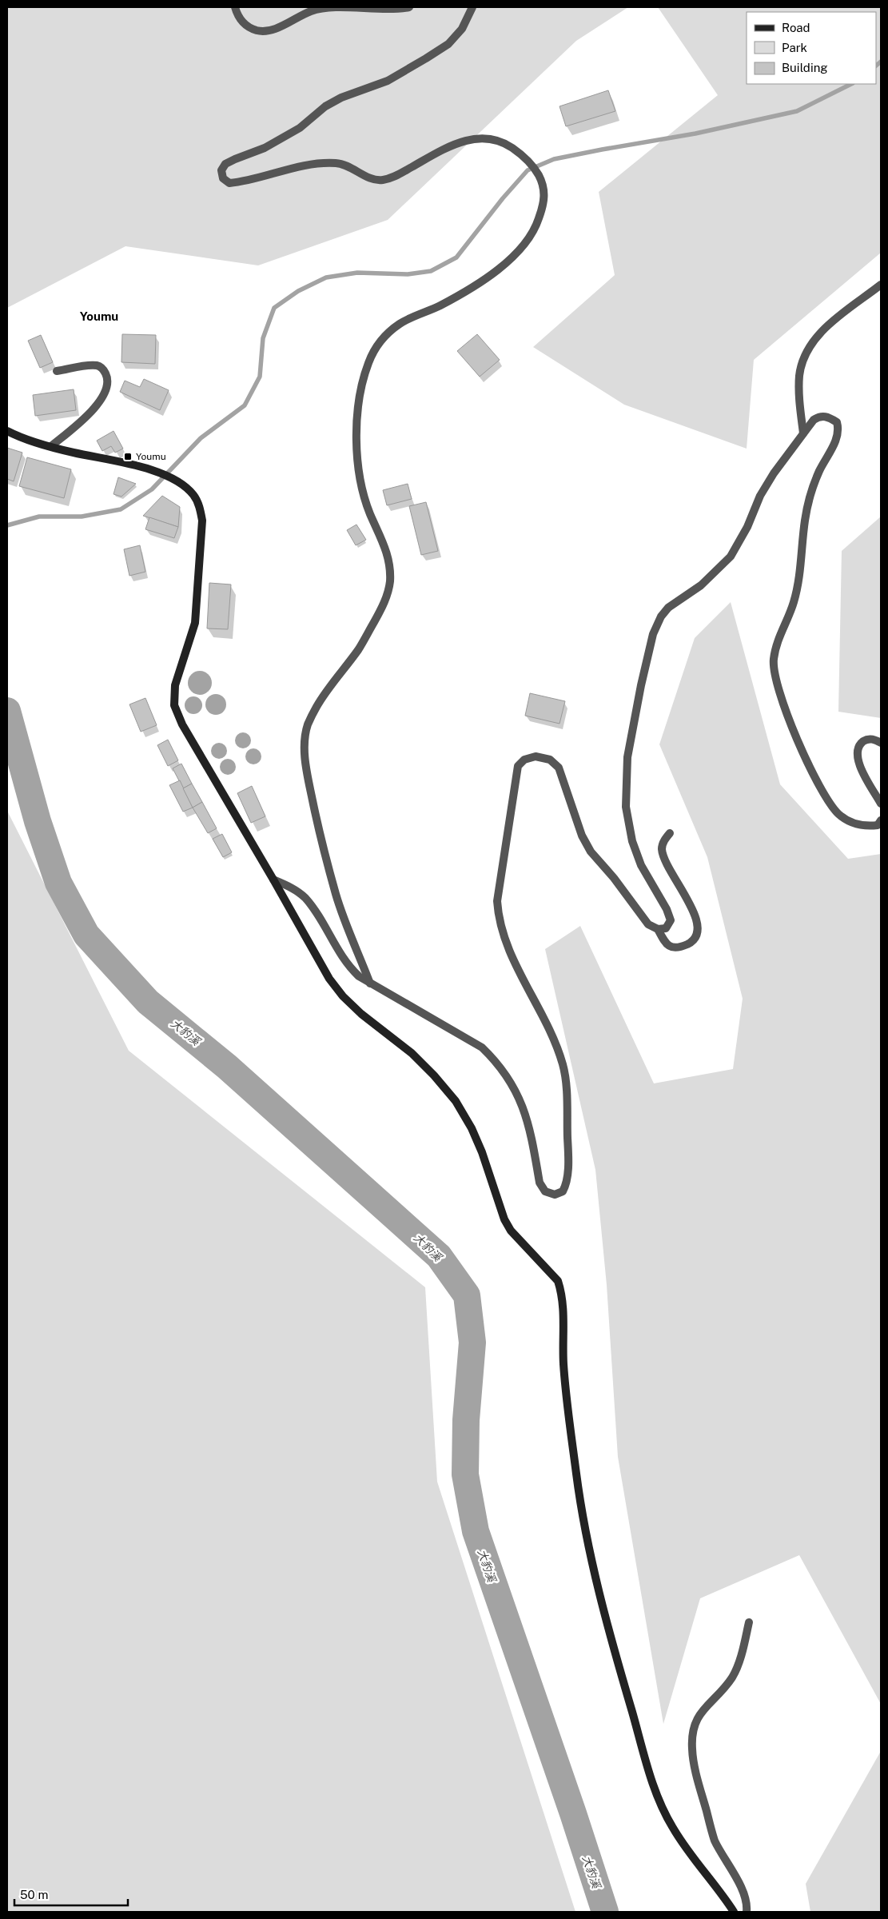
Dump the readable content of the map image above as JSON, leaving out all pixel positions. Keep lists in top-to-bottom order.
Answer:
{
  "districts": ["Youmu"],
  "water": ["大豹溪"],
  "places": {
    "transit": ["Youmu"]
  },
  "legend": ["Road", "Park", "Building"],
  "scale_bar": "50 m"
}
